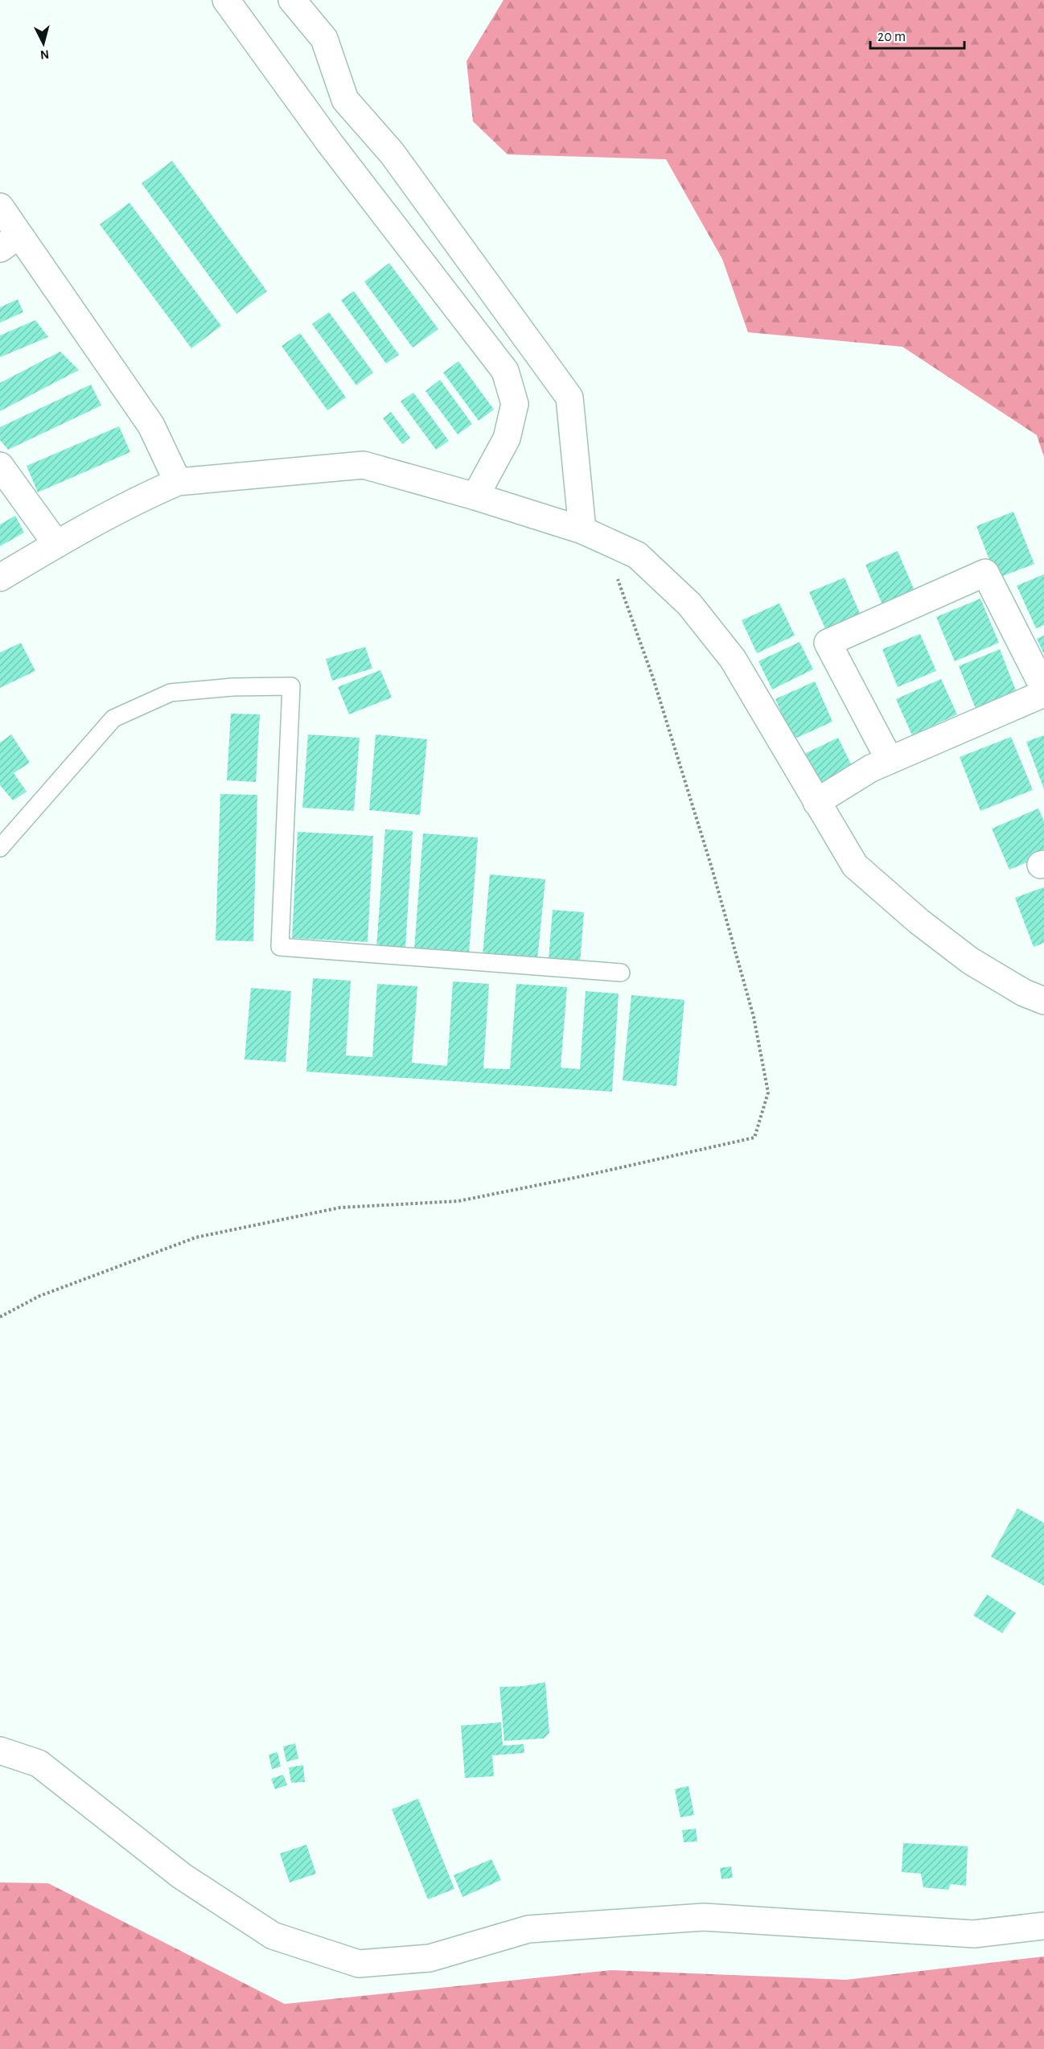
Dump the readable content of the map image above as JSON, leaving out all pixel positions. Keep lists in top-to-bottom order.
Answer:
{
  "scale_bar": "20 m",
  "north": "bottom"
}
